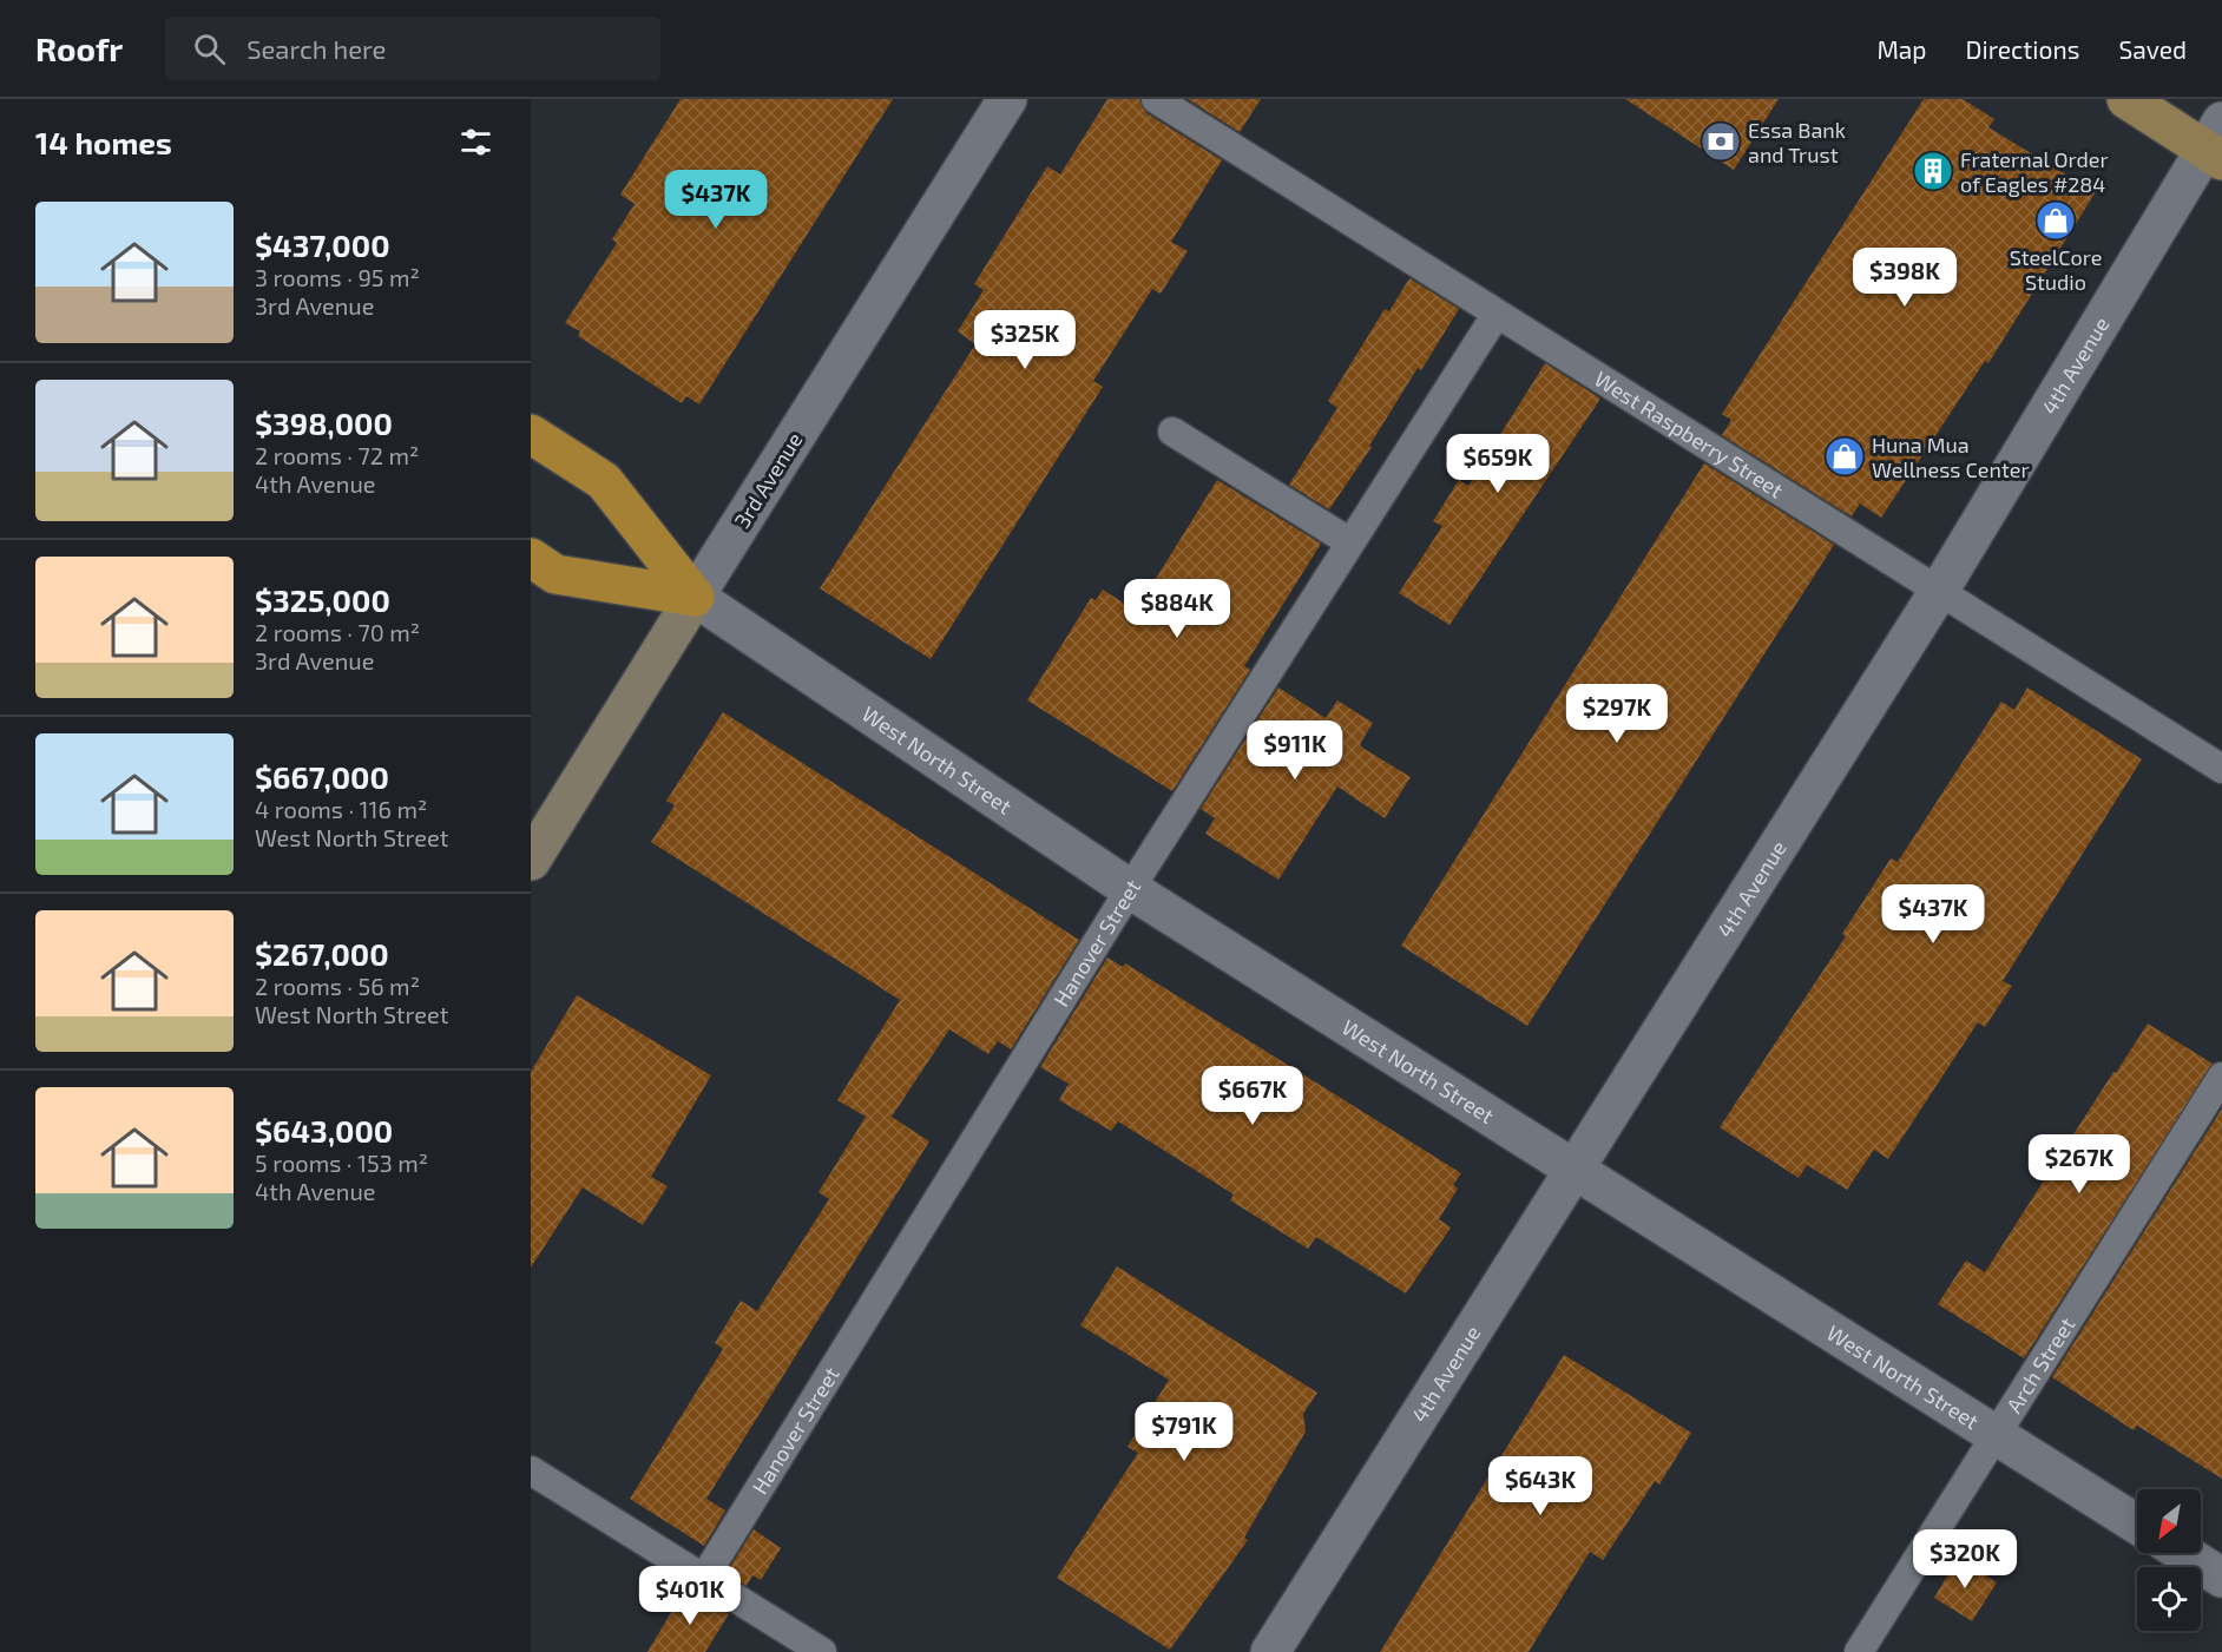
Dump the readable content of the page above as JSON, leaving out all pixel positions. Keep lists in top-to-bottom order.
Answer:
{
  "streets": {
    "main road": ["3rd Avenue"],
    "street": ["4th Avenue", "West North Street"],
    "lane": ["West Raspberry Street", "Hanover Street", "Arch Street"]
  },
  "crossings": [
    ["4th Avenue", "West Raspberry Street"],
    ["4th Avenue", "West North Street"],
    ["West Raspberry Street", "Hanover Street"],
    ["3rd Avenue", "West North Street"],
    ["West North Street", "Hanover Street"],
    ["West North Street", "Arch Street"]
  ],
  "places": {
    "bank": ["Essa Bank and Trust"],
    "building": ["Fraternal Order of Eagles #284"],
    "shop": ["SteelCore Studio", "Huna Mua Wellness Center"]
  },
  "north": "bottom left",
  "page": {
    "header": "Roofr",
    "search": "Search here",
    "nav": ["Map", "Directions", "Saved"],
    "heading": "14 homes",
    "price": [
      "$437K",
      "$398K",
      "$325K",
      "$659K",
      "$884K",
      "$297K",
      "$911K",
      "$437K",
      "$667K",
      "$267K",
      "$791K",
      "$643K",
      "$320K",
      "$401K"
    ],
    "list": [
      {
        "name": "$437,000",
        "note": "3 rooms · 95 m² · 3rd Avenue"
      },
      {
        "name": "$398,000",
        "note": "2 rooms · 72 m² · 4th Avenue"
      },
      {
        "name": "$325,000",
        "note": "2 rooms · 70 m² · 3rd Avenue"
      },
      {
        "name": "$667,000",
        "note": "4 rooms · 116 m² · West North Street"
      },
      {
        "name": "$267,000",
        "note": "2 rooms · 56 m² · West North Street"
      },
      {
        "name": "$643,000",
        "note": "5 rooms · 153 m² · 4th Avenue"
      }
    ]
  }
}
